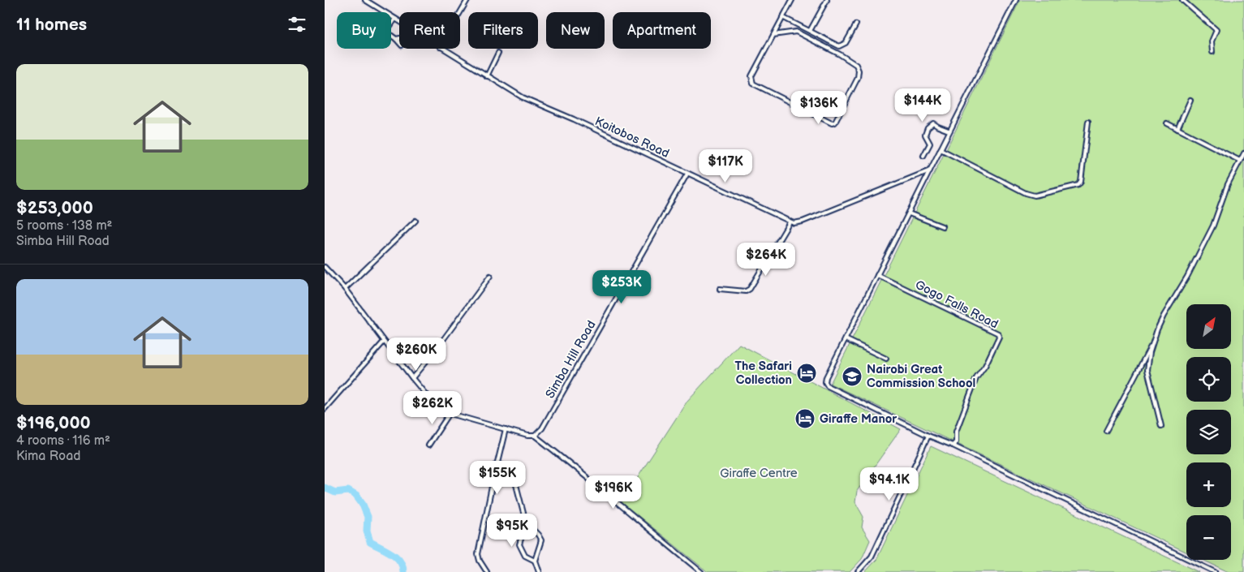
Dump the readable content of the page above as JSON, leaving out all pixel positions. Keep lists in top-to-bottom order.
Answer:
{
  "streets": {
    "street": ["Koitobos Road", "Gogo Falls Road", "Simba Hill Road"]
  },
  "crossings": [
    ["Koitobos Road", "Simba Hill Road"]
  ],
  "parks": ["Giraffe Centre"],
  "places": {
    "hotel": ["The Safari Collection", "Giraffe Manor"],
    "school or university": ["Nairobi Great Commission School"]
  },
  "north": "top right",
  "page": {
    "heading": "11 homes",
    "chip": [
      "Buy",
      "Rent",
      "Filters",
      "New",
      "Apartment"
    ],
    "list": [
      {
        "name": "$253,000",
        "note": "5 rooms · 138 m² · Simba Hill Road"
      },
      {
        "name": "$196,000",
        "note": "4 rooms · 116 m² · Kima Road"
      }
    ],
    "price": [
      "$144K",
      "$136K",
      "$117K",
      "$264K",
      "$253K",
      "$260K",
      "$262K",
      "$155K",
      "$94.1K",
      "$196K",
      "$95K"
    ],
    "map_buttons": ["+", "−"]
  }
}
